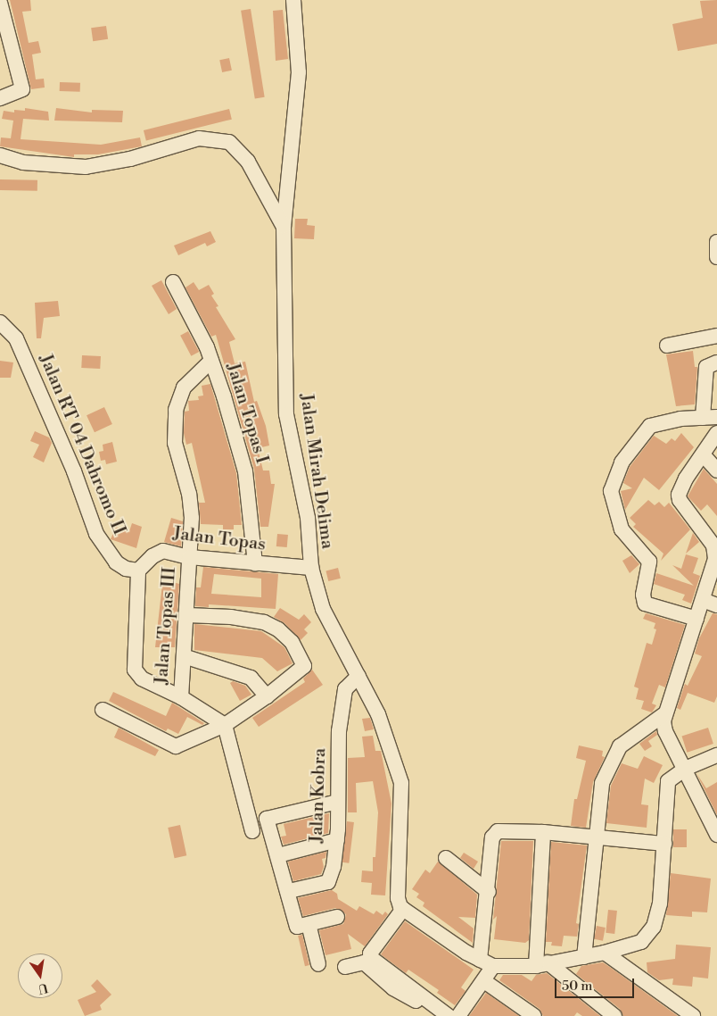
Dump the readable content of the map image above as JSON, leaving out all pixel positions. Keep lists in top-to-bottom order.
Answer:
{
  "streets": {
    "street": [
      "Jalan Topas I",
      "Jalan RT 04 Dahromo II",
      "Jalan Mirah Delima",
      "Jalan Topas",
      "Jalan Topas III",
      "Jalan Kobra"
    ]
  },
  "crossings": [
    ["Jalan Topas I", "Jalan Topas"],
    ["Jalan Topas I", "Jalan Topas III"],
    ["Jalan RT 04 Dahromo II", "Jalan Topas"],
    ["Jalan Mirah Delima", "Jalan Topas"],
    ["Jalan Mirah Delima", "Jalan Kobra"],
    ["Jalan Topas", "Jalan Topas III"]
  ],
  "scale_bar": "50 m",
  "north": "bottom"
}
